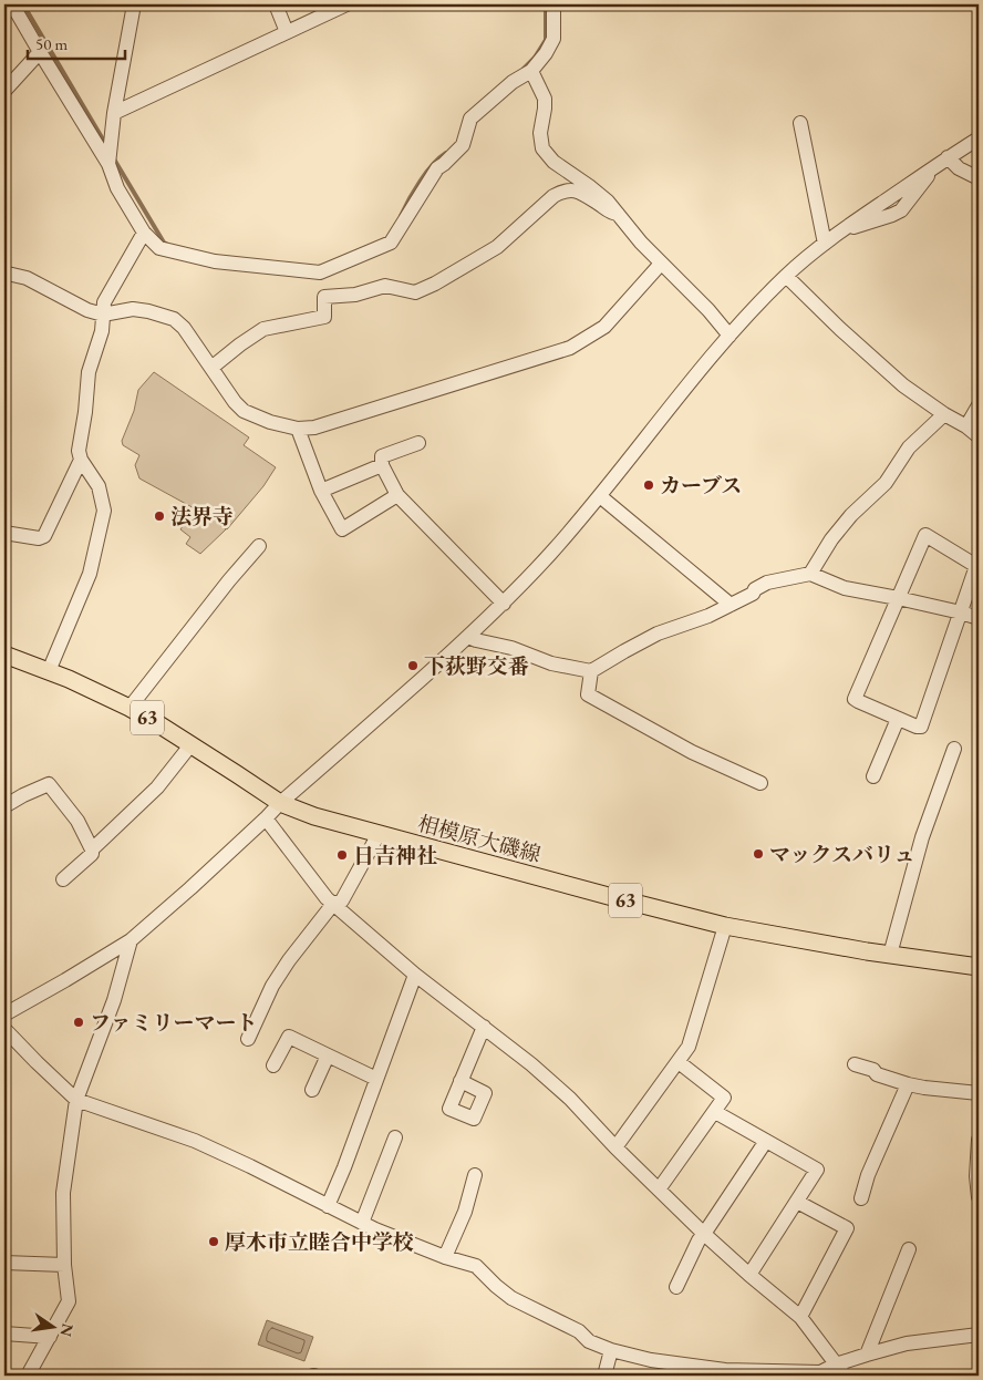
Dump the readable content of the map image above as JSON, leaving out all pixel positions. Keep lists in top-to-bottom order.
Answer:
{
  "streets": {
    "main road": ["63", "相模原大磯線"]
  },
  "places": [
    "カーブス",
    "法界寺",
    "下荻野交番",
    "マックスバリュ",
    "日吉神社",
    "ファミリーマート",
    "厚木市立睦合中学校"
  ],
  "scale_bar": "50 m",
  "north": "right"
}
